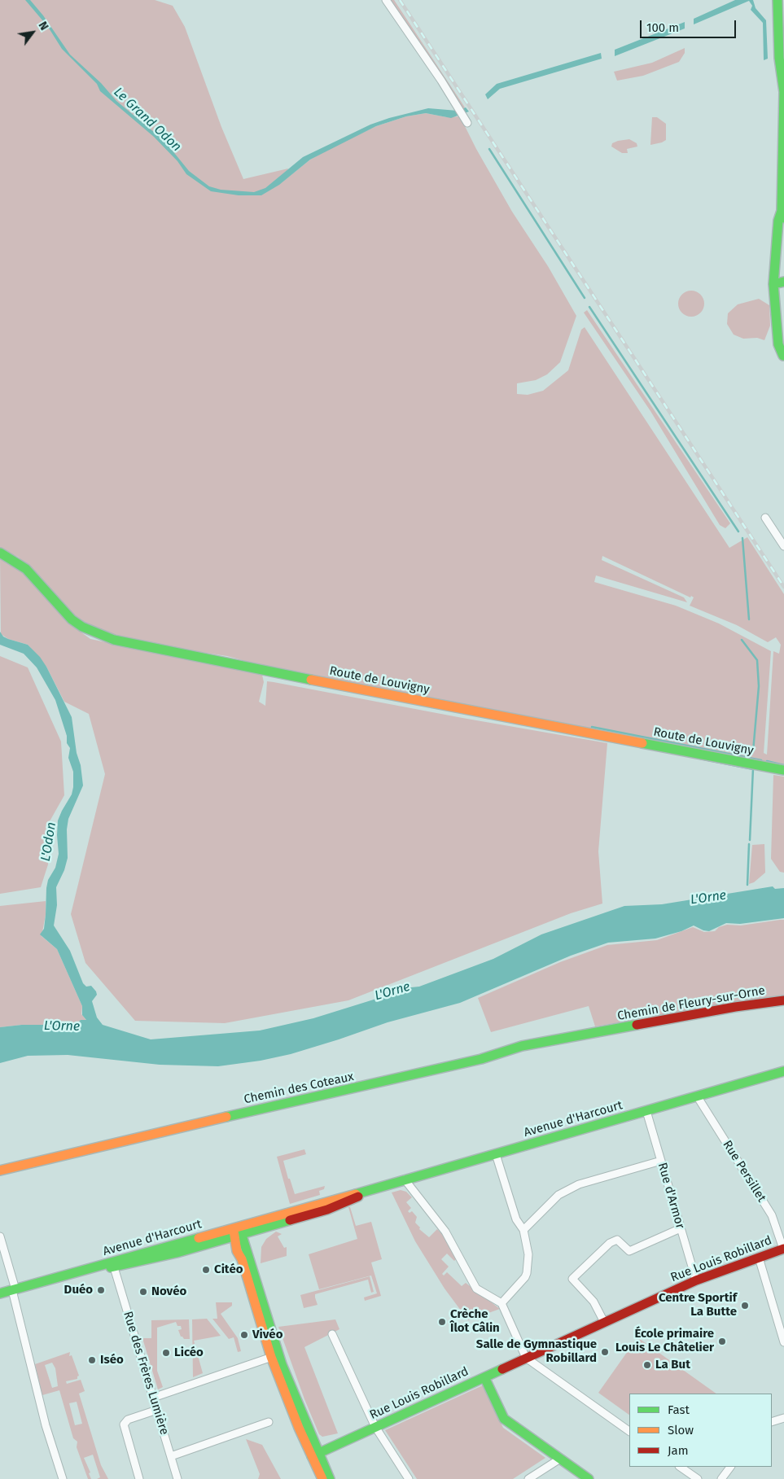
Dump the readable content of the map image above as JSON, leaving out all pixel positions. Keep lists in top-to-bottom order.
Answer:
{
  "streets": {
    "street": [
      "Route de Louvigny",
      "Chemin de Fleury-sur-Orne",
      "Chemin des Coteaux",
      "Avenue d'Harcourt",
      "Rue Persillet",
      "Rue d'Armor",
      "Rue Louis Robillard",
      "Rue des Frères Lumière"
    ]
  },
  "crossings": [
    ["Chemin de Fleury-sur-Orne", "Chemin des Coteaux"],
    ["Avenue d'Harcourt", "Rue Persillet"],
    ["Avenue d'Harcourt", "Rue d'Armor"],
    ["Avenue d'Harcourt", "Rue des Frères Lumière"],
    ["Rue Persillet", "Rue Louis Robillard"],
    ["Rue d'Armor", "Rue Louis Robillard"]
  ],
  "water": ["Le Grand Odon", "L'Odon", "L'Orne"],
  "places": [
    "Citéo",
    "Duéo",
    "Novéo",
    "Centre Sportif La Butte",
    "Crèche Îlot Câlin",
    "Vivéo",
    "École primaire Louis Le Châtelier",
    "Salle de Gymnastique Robillard",
    "Licéo",
    "Iséo",
    "La But"
  ],
  "legend": ["Fast", "Slow", "Jam"],
  "scale_bar": "100 m",
  "north": "top right"
}
